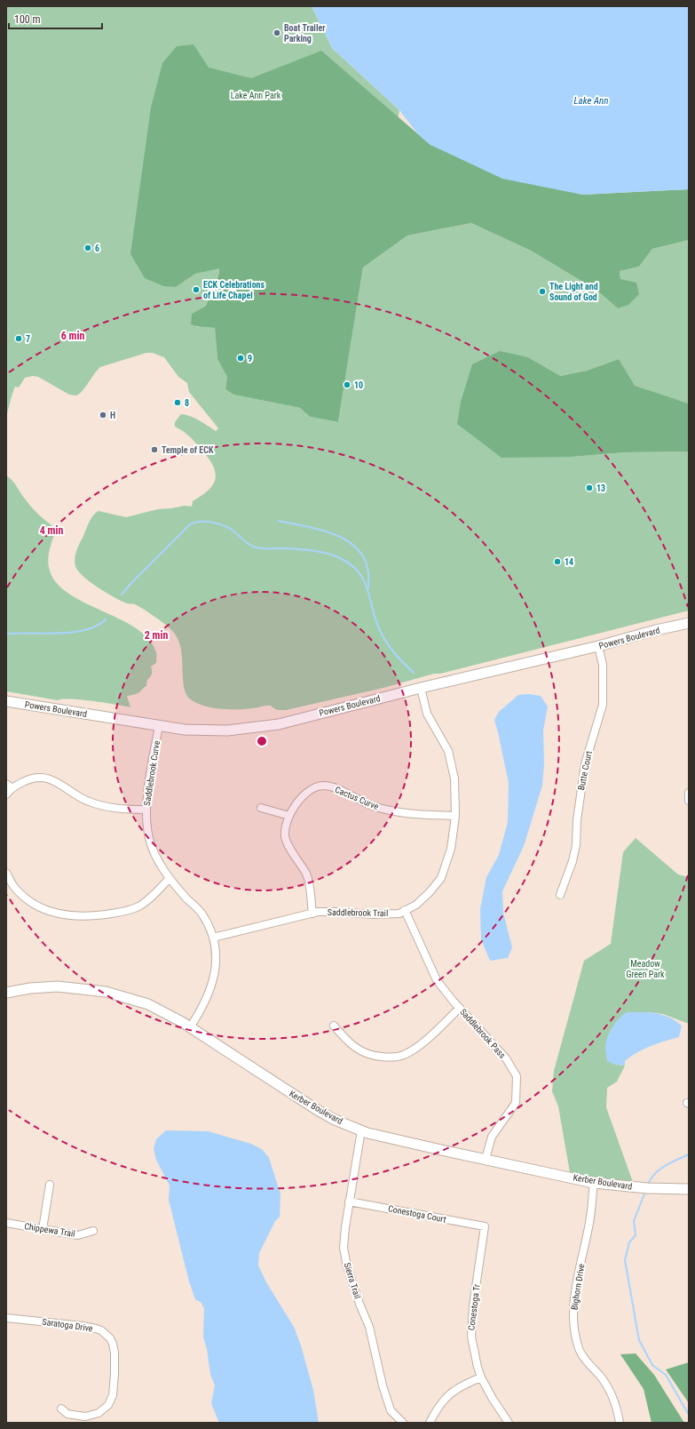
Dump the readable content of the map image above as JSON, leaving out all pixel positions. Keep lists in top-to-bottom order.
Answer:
{
  "streets": {
    "street": [
      "Powers Boulevard",
      "Butte Court",
      "Saddlebrook Curve",
      "Cactus Curve",
      "Saddlebrook Trail",
      "Saddlebrook Pass",
      "Kerber Boulevard",
      "Conestoga Court",
      "Chippewa Trail",
      "Sierra Trail",
      "Bighorn Drive",
      "Conestoga Tr",
      "Saratoga Drive"
    ]
  },
  "crossings": [
    ["Powers Boulevard", "Butte Court"],
    ["Powers Boulevard", "Saddlebrook Curve"],
    ["Powers Boulevard", "Saddlebrook Trail"],
    ["Saddlebrook Curve", "Saddlebrook Trail"],
    ["Saddlebrook Curve", "Kerber Boulevard"],
    ["Cactus Curve", "Saddlebrook Trail"],
    ["Saddlebrook Trail", "Saddlebrook Pass"],
    ["Saddlebrook Pass", "Kerber Boulevard"],
    ["Kerber Boulevard", "Sierra Trail"],
    ["Kerber Boulevard", "Bighorn Drive"],
    ["Conestoga Court", "Sierra Trail"],
    ["Conestoga Court", "Conestoga Tr"]
  ],
  "water": ["Lake Ann"],
  "parks": ["Lake Ann Park", "Meadow Green Park"],
  "places": [
    "Boat Trailer Parking",
    "6",
    "ECK Celebrations of Life Chapel",
    "The Light and Sound of God",
    "7",
    "9",
    "10",
    "8",
    "H",
    "Temple of ECK",
    "13",
    "14"
  ],
  "scale_bar": "100 m",
  "rings": ["6 min", "4 min", "2 min"]
}
